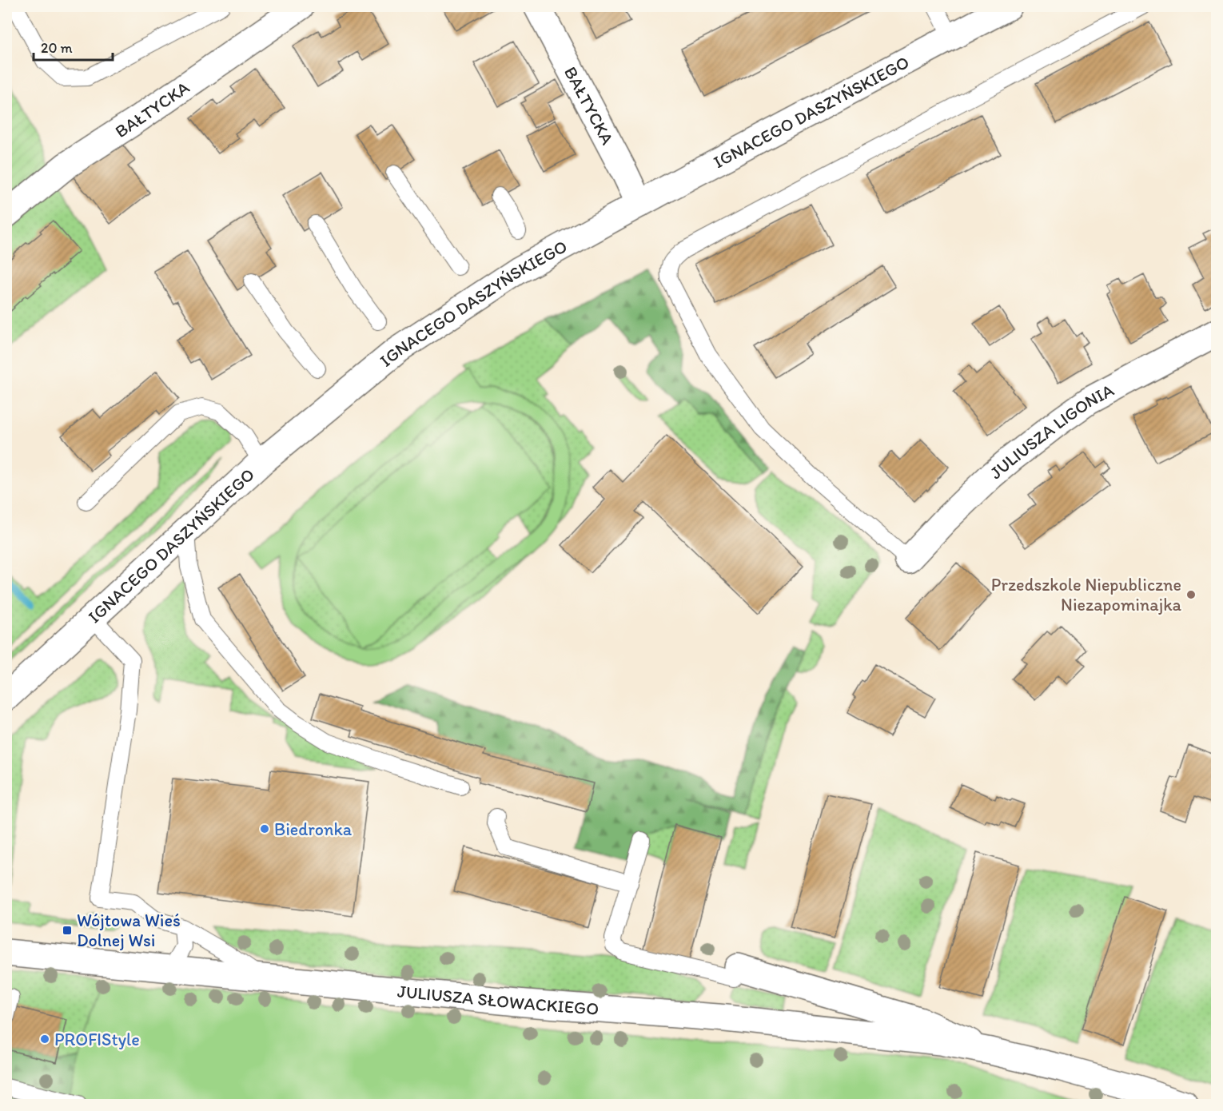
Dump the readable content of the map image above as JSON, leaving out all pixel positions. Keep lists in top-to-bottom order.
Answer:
{
  "streets": {
    "street": [
      "BAŁTYCKA",
      "IGNACEGO DASZYŃSKIEGO",
      "JULIUSZA LIGONIA",
      "JULIUSZA SŁOWACKIEGO"
    ]
  },
  "crossings": [
    ["BAŁTYCKA", "IGNACEGO DASZYŃSKIEGO"]
  ],
  "places": {
    "other": ["Przedszkole Niepubliczne Niezapominajka", "Biedronka", "PROFIStyle"],
    "transit": ["Wójtowa Wieś Dolnej Wsi"]
  },
  "scale_bar": "20 m"
}
